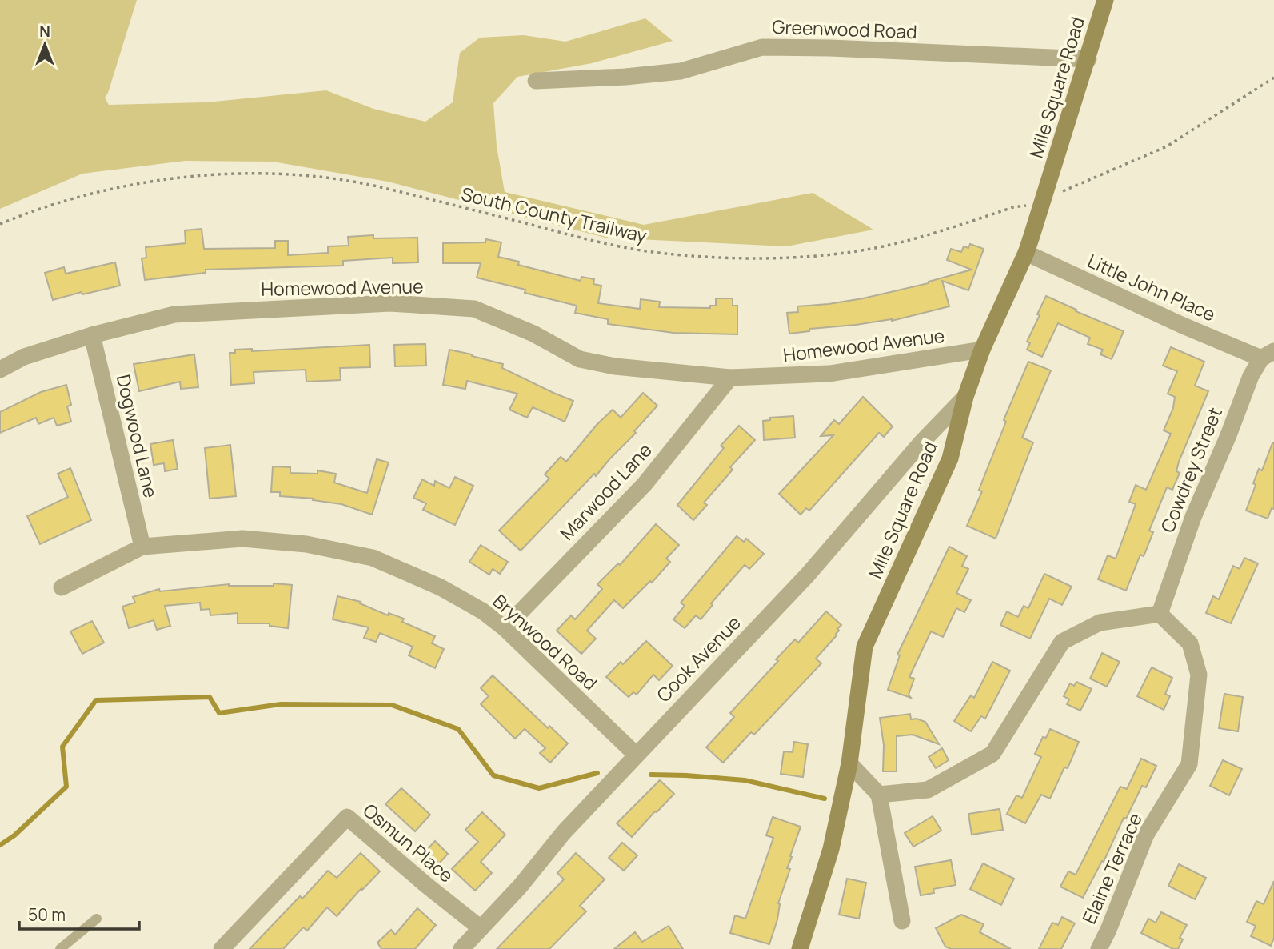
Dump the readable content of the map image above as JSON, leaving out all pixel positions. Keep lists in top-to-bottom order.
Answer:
{
  "streets": {
    "street": [
      "Greenwood Road",
      "Mile Square Road",
      "Homewood Avenue",
      "Little John Place",
      "Dogwood Lane",
      "Cowdrey Street",
      "Marwood Lane",
      "Brynwood Road",
      "Cook Avenue",
      "Osmun Place",
      "Elaine Terrace"
    ],
    "path": ["South County Trailway"]
  },
  "crossings": [
    ["Greenwood Road", "Mile Square Road"],
    ["Mile Square Road", "South County Trailway"],
    ["Mile Square Road", "Homewood Avenue"],
    ["Mile Square Road", "Little John Place"],
    ["Mile Square Road", "Cook Avenue"],
    ["Homewood Avenue", "Dogwood Lane"],
    ["Homewood Avenue", "Marwood Lane"],
    ["Little John Place", "Cowdrey Street"],
    ["Dogwood Lane", "Brynwood Road"],
    ["Cowdrey Street", "Elaine Terrace"],
    ["Marwood Lane", "Brynwood Road"],
    ["Brynwood Road", "Cook Avenue"],
    ["Cook Avenue", "Osmun Place"]
  ],
  "scale_bar": "50 m",
  "north": "top"
}
